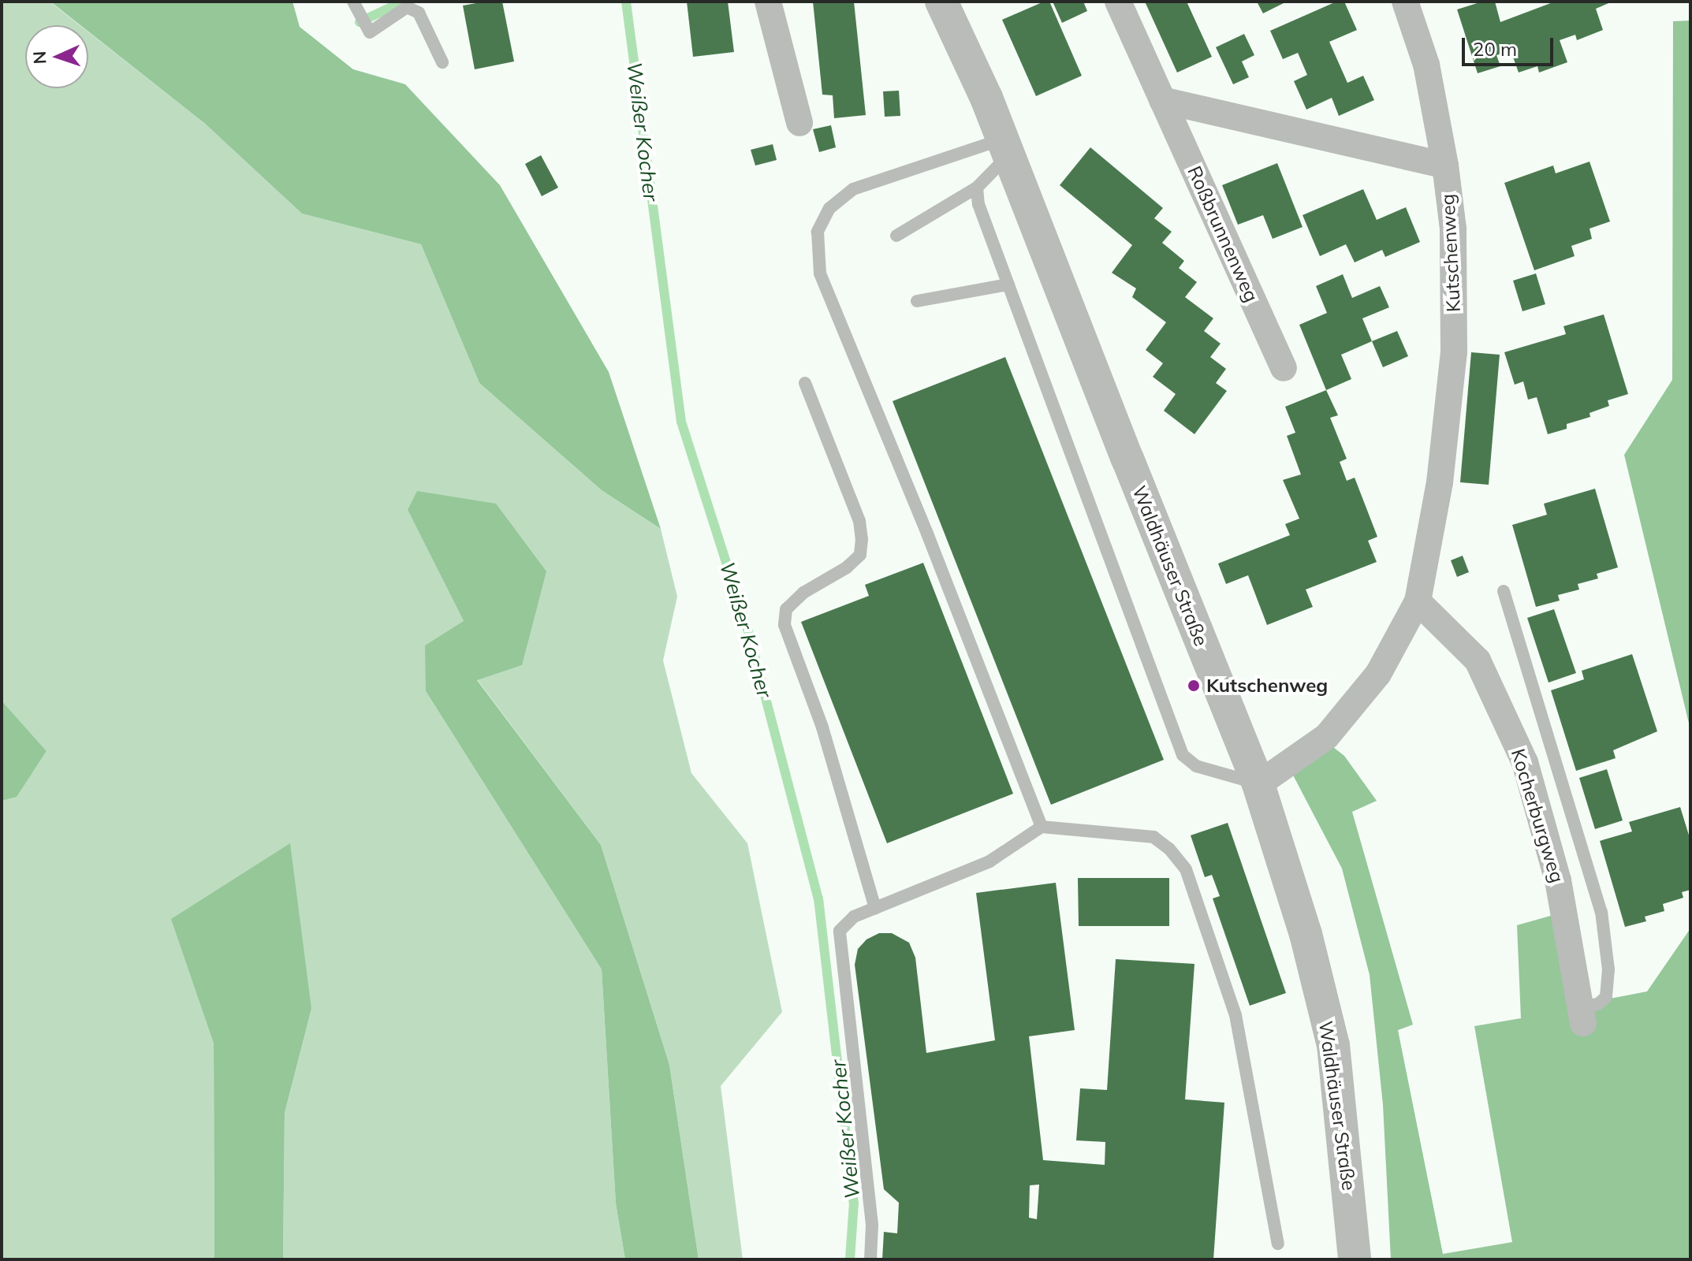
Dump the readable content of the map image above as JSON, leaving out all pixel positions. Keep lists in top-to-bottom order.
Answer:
{
  "streets": {
    "street": [
      "Roßbrunnenweg",
      "Kutschenweg",
      "Waldhäuser Straße",
      "Kocherburgweg"
    ]
  },
  "crossings": [
    ["Kutschenweg", "Waldhäuser Straße"],
    ["Kutschenweg", "Kocherburgweg"]
  ],
  "water": ["Weißer Kocher"],
  "places": ["Kutschenweg"],
  "scale_bar": "20 m",
  "north": "left"
}
